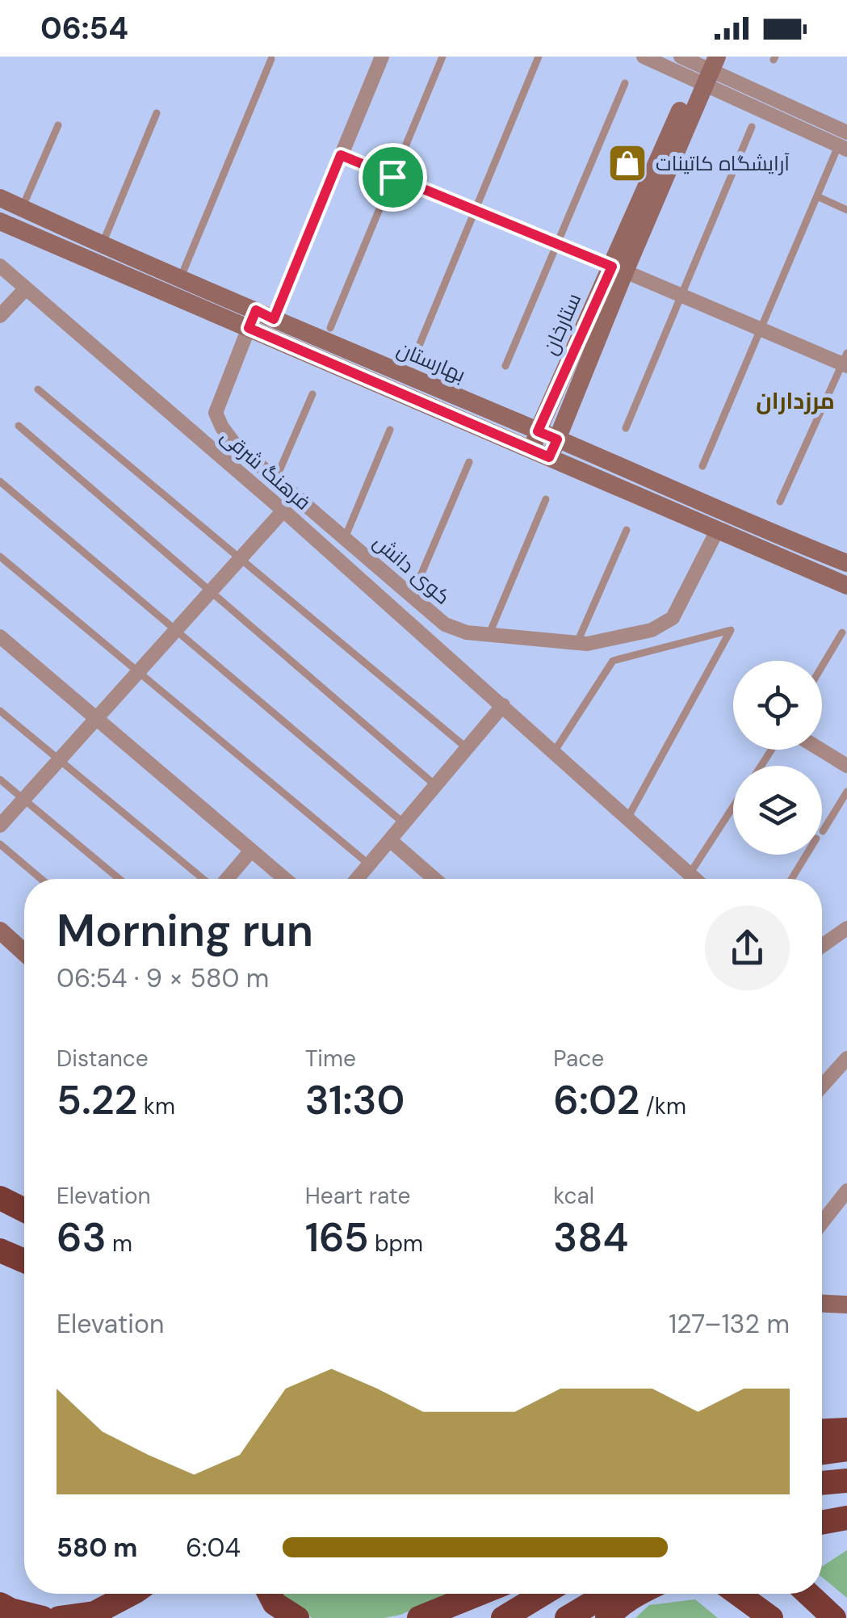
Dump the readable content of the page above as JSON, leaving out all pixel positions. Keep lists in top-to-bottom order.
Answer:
{
  "streets": {
    "street": [
      "ستارخان",
      "بهارستان",
      "فرهنگ شرقی",
      "کوی دانش"
    ]
  },
  "crossings": [
    ["ستارخان", "بهارستان"],
    ["بهارستان", "کوی دانش"]
  ],
  "districts": ["مرزداران"],
  "places": {
    "shop": ["آرایشگاه کاتینات"]
  },
  "page": {
    "status": "06:54",
    "heading": ["Morning run", "06:54 · 9 × 580 m"],
    "stats": [
      ["Distance", "5.22 km"],
      ["Time", "31:30"],
      ["Pace", "6:02 /km"],
      ["Elevation", "63 m"],
      ["Heart rate", "165 bpm"],
      ["kcal", "384"]
    ],
    "chart": ["Elevation", "127–132 m"],
    "list": [
      {
        "name": "580 m",
        "note": "6:04"
      }
    ]
  }
}
